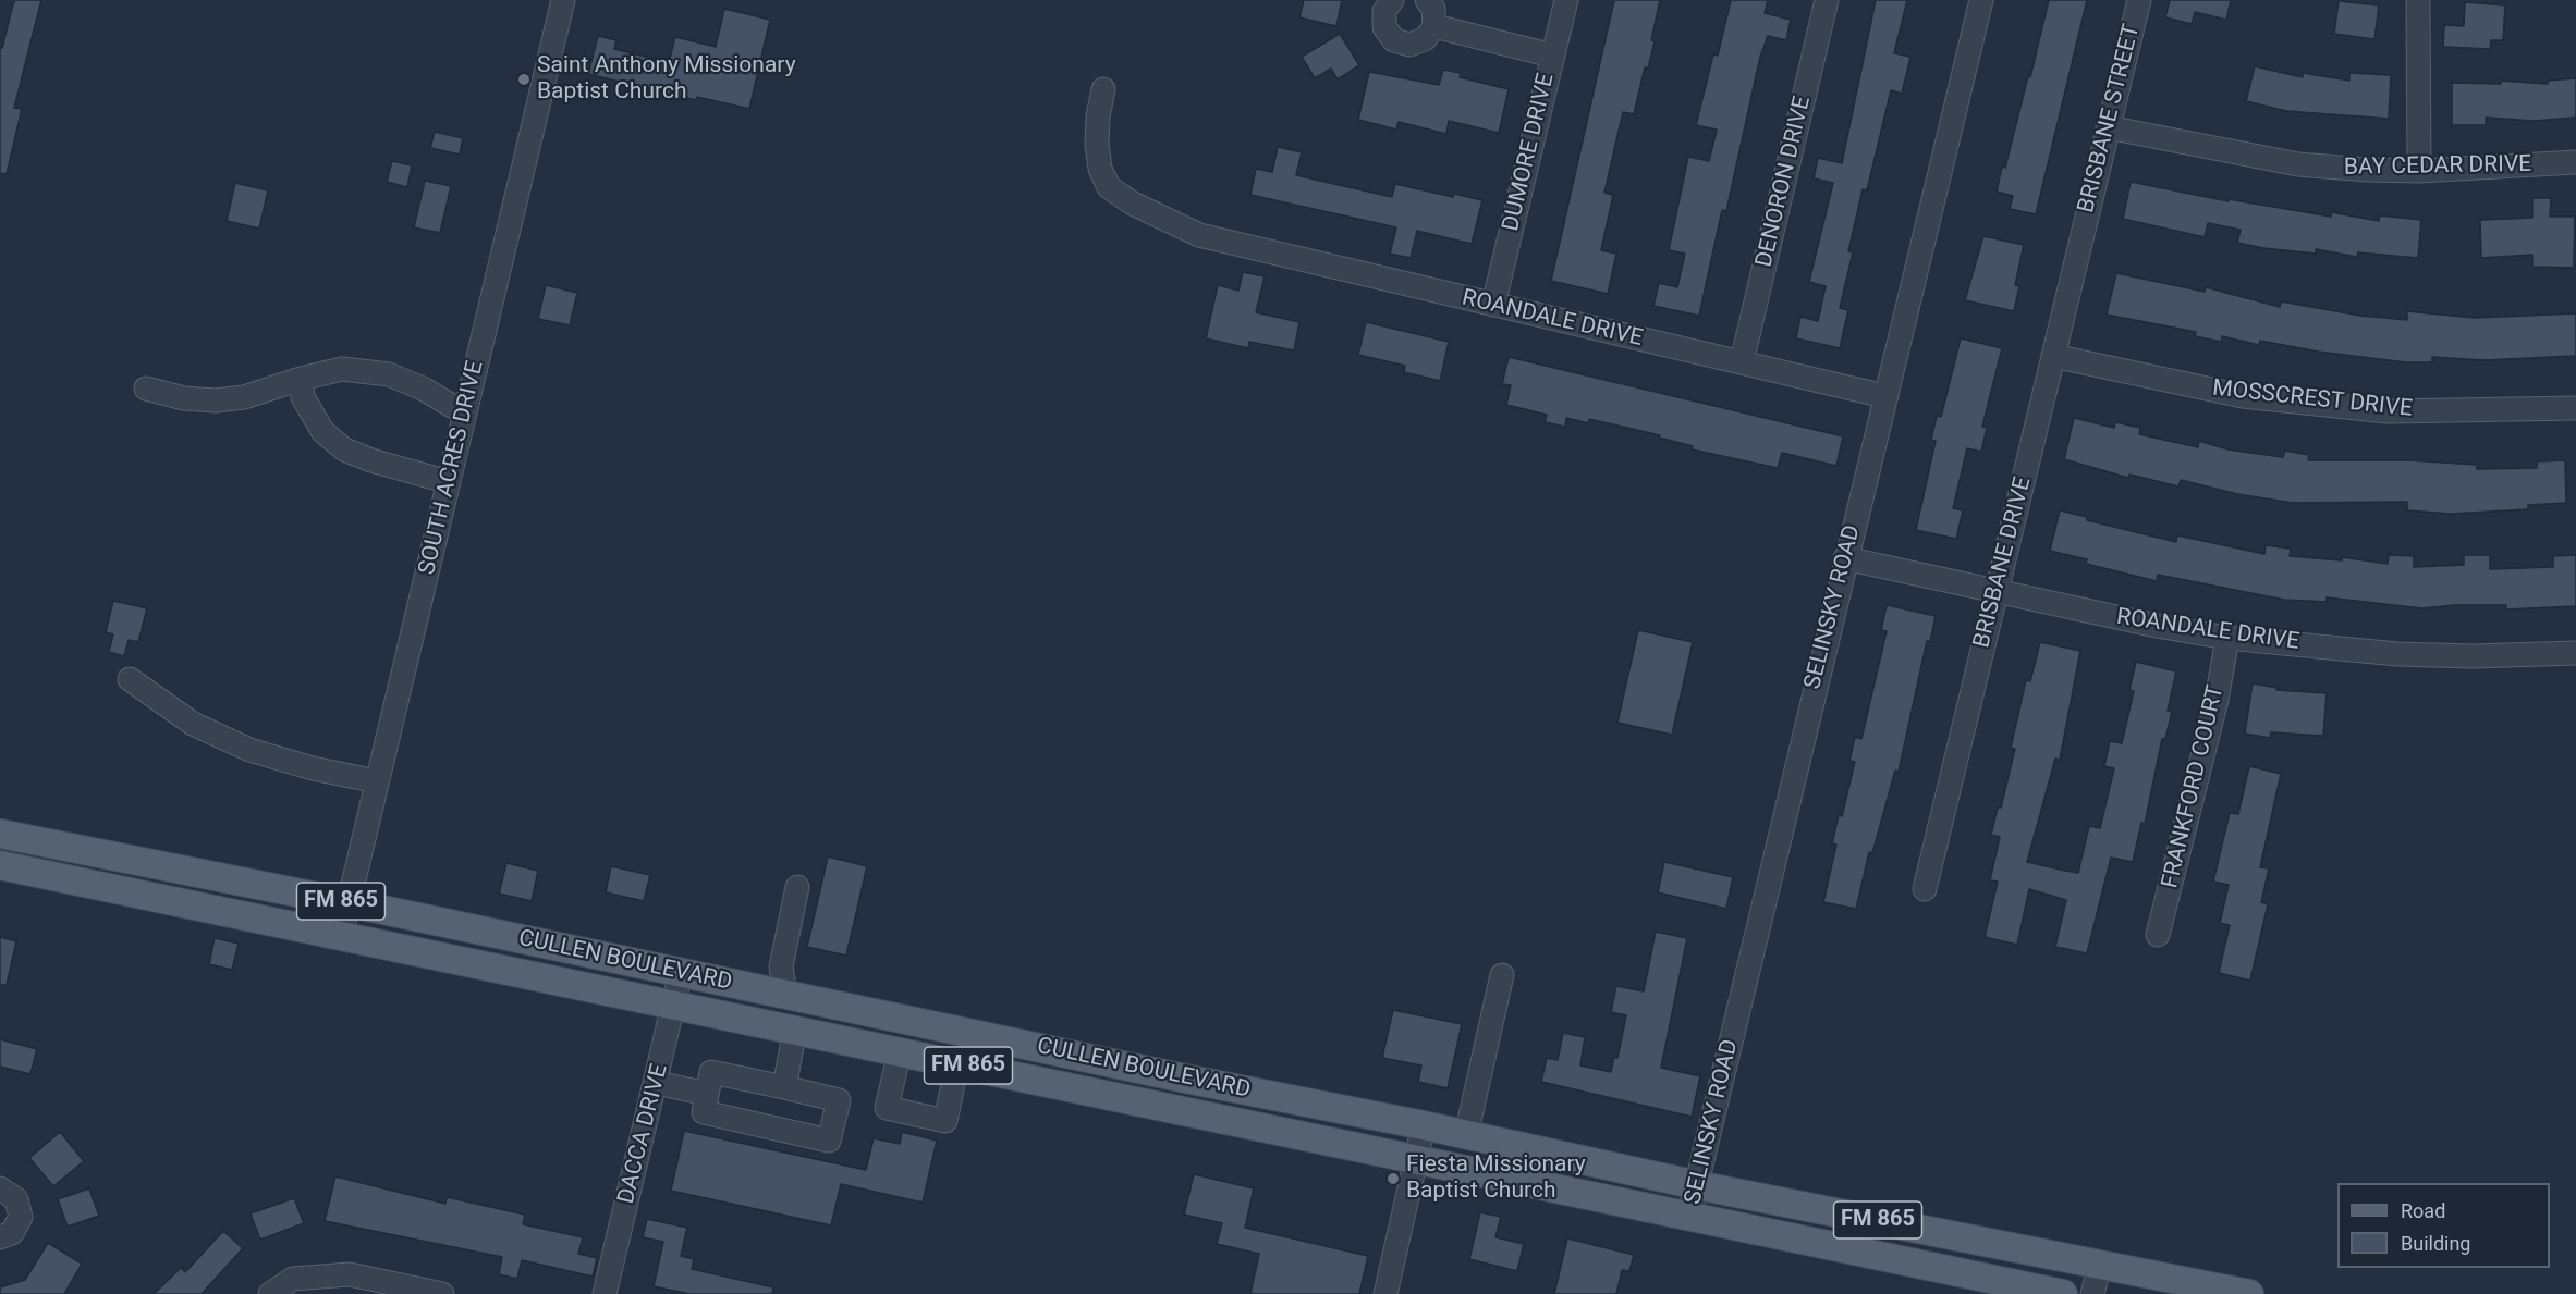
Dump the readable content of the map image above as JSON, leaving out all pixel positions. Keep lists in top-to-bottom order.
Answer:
{
  "streets": {
    "main road": ["FM 865", "CULLEN BOULEVARD"],
    "street": [
      "BRISBANE STREET",
      "DUMORE DRIVE",
      "BAY CEDAR DRIVE",
      "DENORON DRIVE",
      "ROANDALE DRIVE",
      "MOSSCREST DRIVE",
      "SOUTH ACRES DRIVE",
      "BRISBANE DRIVE",
      "SELINSKY ROAD",
      "FRANKFORD COURT",
      "DACCA DRIVE"
    ]
  },
  "crossings": [
    ["BRISBANE STREET", "BAY CEDAR DRIVE"],
    ["BRISBANE STREET", "BRISBANE DRIVE"],
    ["DUMORE DRIVE", "ROANDALE DRIVE"],
    ["DENORON DRIVE", "ROANDALE DRIVE"],
    ["ROANDALE DRIVE", "BRISBANE DRIVE"],
    ["ROANDALE DRIVE", "SELINSKY ROAD"],
    ["ROANDALE DRIVE", "FRANKFORD COURT"],
    ["MOSSCREST DRIVE", "BRISBANE DRIVE"],
    ["SOUTH ACRES DRIVE", "CULLEN BOULEVARD"],
    ["SELINSKY ROAD", "CULLEN BOULEVARD"],
    ["CULLEN BOULEVARD", "DACCA DRIVE"]
  ],
  "places": ["Saint Anthony Missionary Baptist Church", "Fiesta Missionary Baptist Church"],
  "legend": ["Road", "Building"]
}
